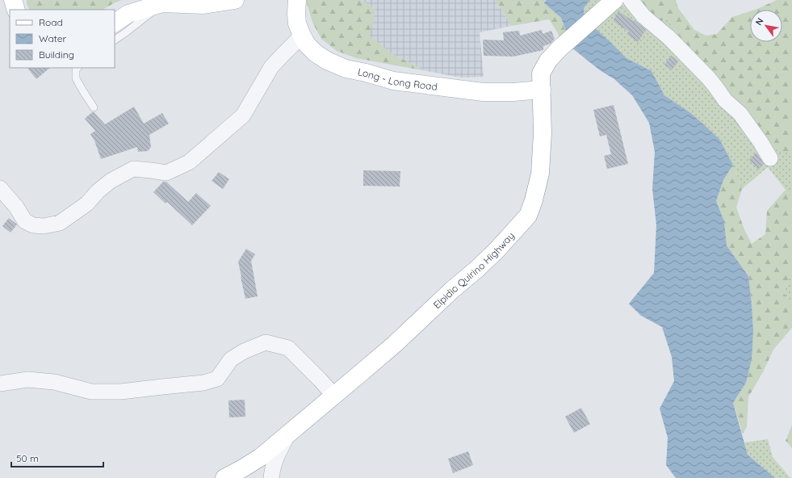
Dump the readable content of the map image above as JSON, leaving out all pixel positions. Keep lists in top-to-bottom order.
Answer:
{
  "streets": {
    "main road": ["Long - Long Road", "Elpidio Quirino Highway"]
  },
  "crossings": [
    ["Long - Long Road", "Elpidio Quirino Highway"]
  ],
  "legend": ["Road", "Water", "Building"],
  "scale_bar": "50 m",
  "north": "top left"
}
